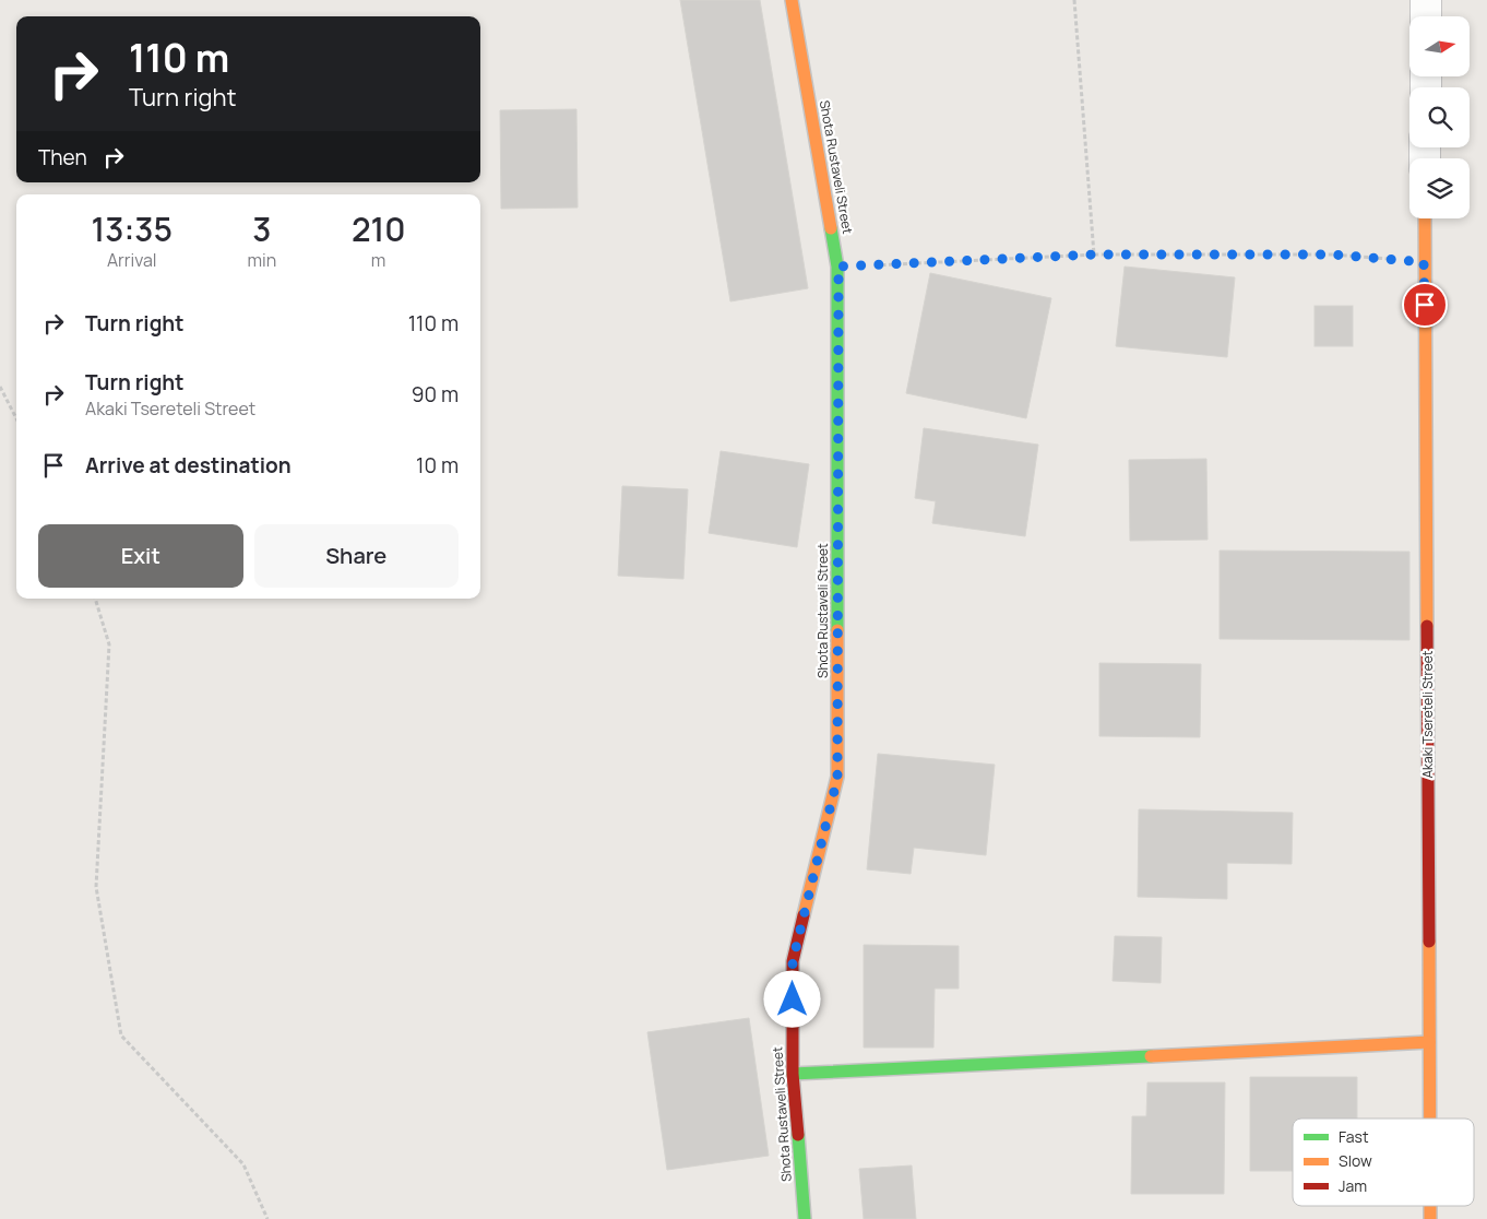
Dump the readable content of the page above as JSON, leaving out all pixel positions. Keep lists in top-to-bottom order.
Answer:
{
  "streets": {
    "street": ["Shota Rustaveli Street", "Akaki Tsereteli Street"]
  },
  "legend": ["Fast", "Slow", "Jam"],
  "north": "right",
  "page": {
    "turn": ["110 m", "Turn right"],
    "then": "Then",
    "eta": [
      "13:35",
      "Arrival",
      "3",
      "min",
      "210",
      "m"
    ],
    "list": [
      {
        "name": "Turn right",
        "value": "110 m"
      },
      {
        "name": "Turn right",
        "note": "Akaki Tsereteli Street",
        "value": "90 m"
      },
      {
        "name": "Arrive at destination",
        "value": "10 m"
      }
    ],
    "buttons": ["Exit", "Share"]
  }
}
